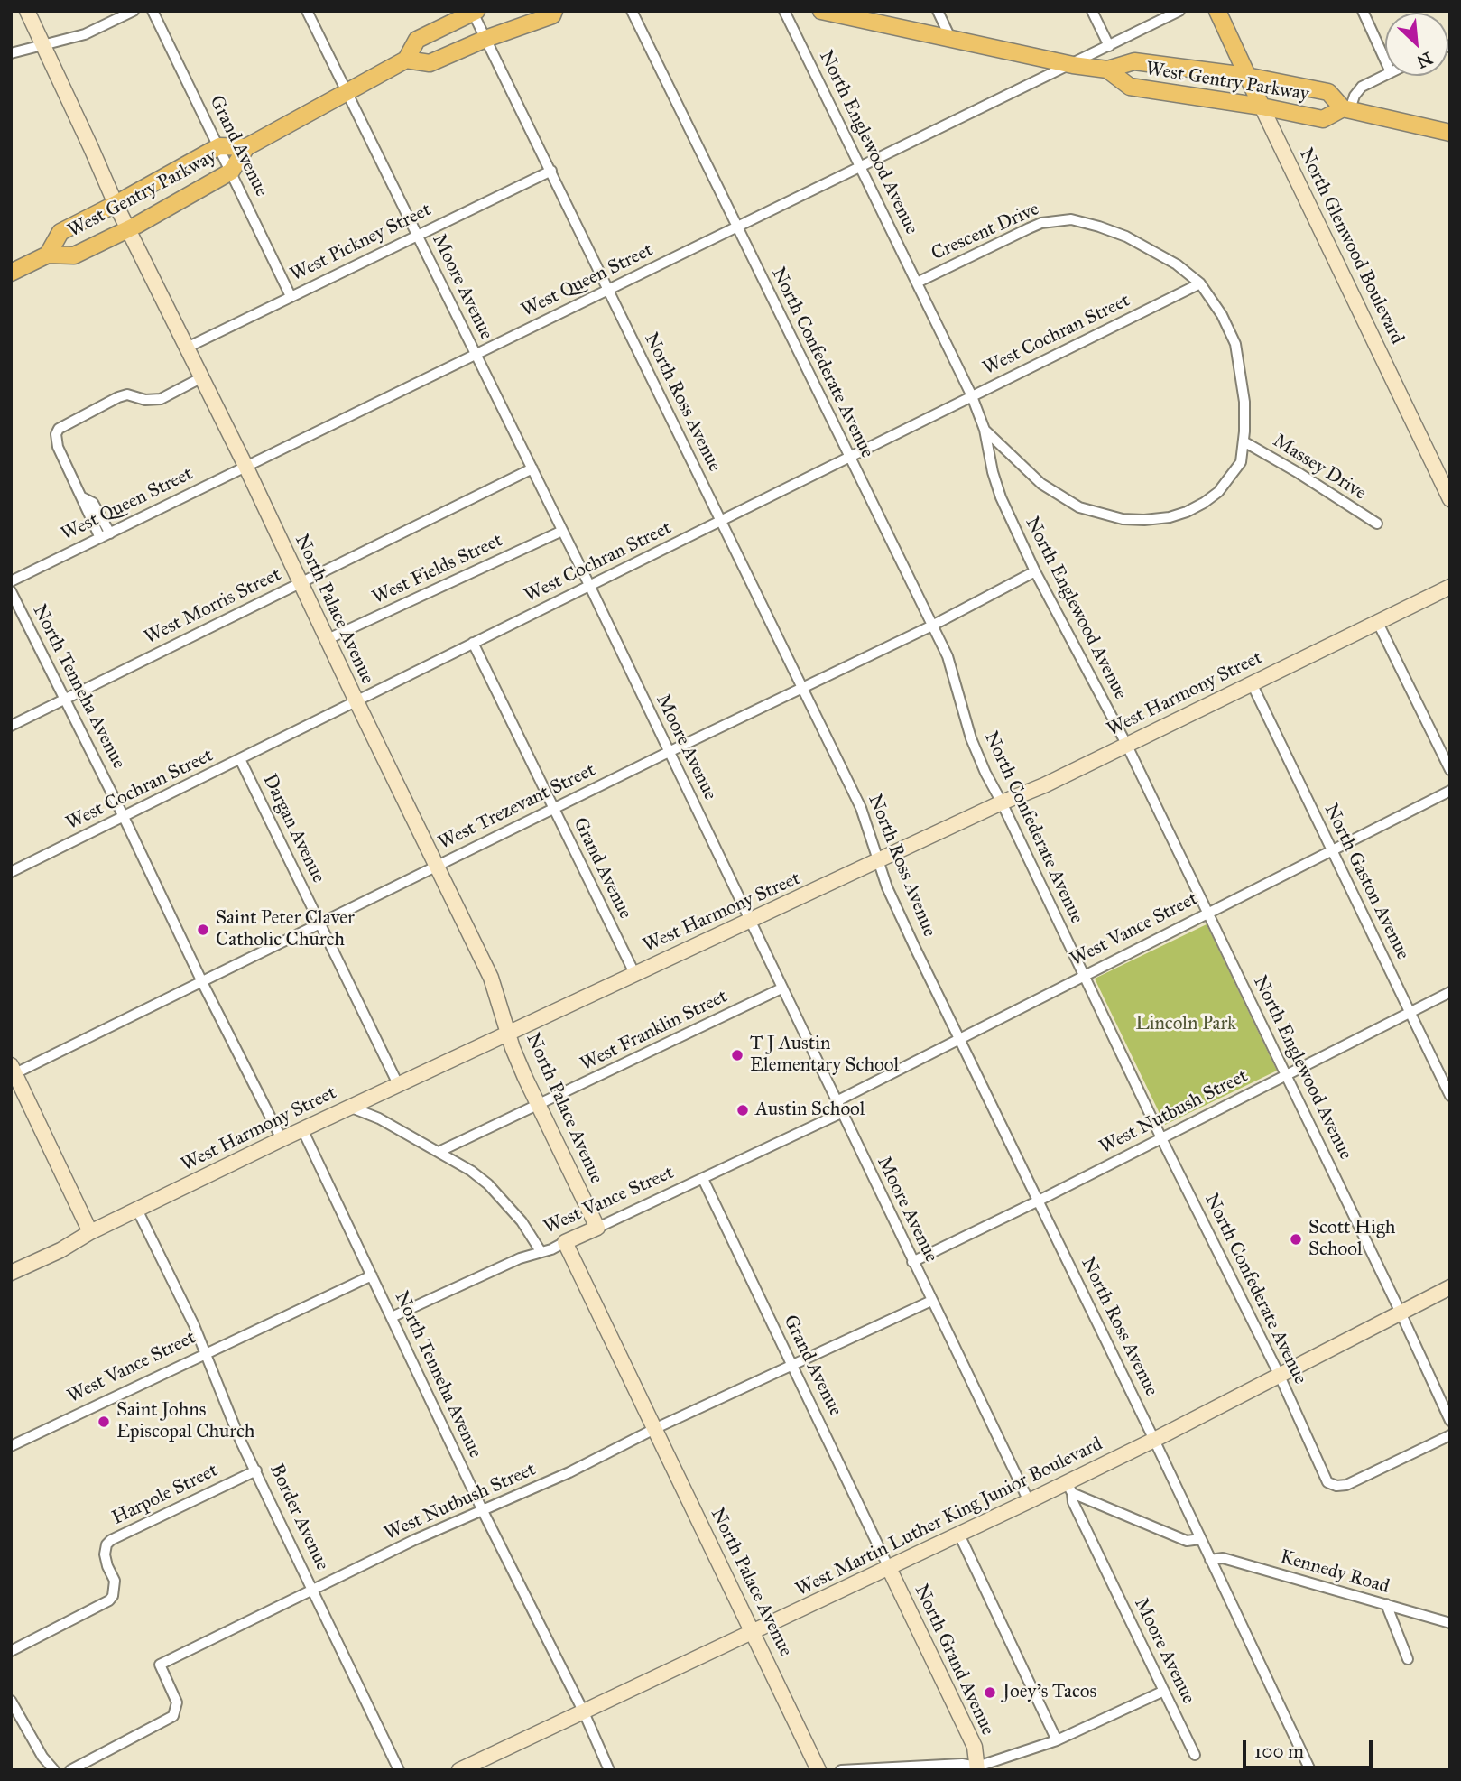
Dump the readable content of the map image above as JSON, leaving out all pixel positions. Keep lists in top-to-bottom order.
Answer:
{
  "streets": {
    "main road": ["West Gentry Parkway", "North Glenwood Boulevard"],
    "street": [
      "North Englewood Avenue",
      "Grand Avenue",
      "Crescent Drive",
      "West Pickney Street",
      "West Queen Street",
      "Moore Avenue",
      "West Cochran Street",
      "North Confederate Avenue",
      "North Ross Avenue",
      "Massey Drive",
      "West Fields Street",
      "West Morris Street",
      "North Palace Avenue",
      "North Tenneha Avenue",
      "West Harmony Street",
      "West Trezevant Street",
      "Dargan Avenue",
      "North Gaston Avenue",
      "West Vance Street",
      "West Franklin Street",
      "West Nutbush Street",
      "Harpole Street",
      "Border Avenue",
      "West Martin Luther King Junior Boulevard",
      "Kennedy Road",
      "North Grand Avenue"
    ]
  },
  "crossings": [
    ["West Gentry Parkway", "Grand Avenue"],
    ["West Gentry Parkway", "North Glenwood Boulevard"],
    ["West Gentry Parkway", "West Queen Street"],
    ["West Gentry Parkway", "Moore Avenue"],
    ["West Gentry Parkway", "North Ross Avenue"],
    ["West Gentry Parkway", "North Palace Avenue"],
    ["North Englewood Avenue", "Crescent Drive"],
    ["North Englewood Avenue", "West Queen Street"],
    ["North Englewood Avenue", "West Cochran Street"],
    ["North Englewood Avenue", "West Harmony Street"],
    ["North Englewood Avenue", "West Trezevant Street"],
    ["North Englewood Avenue", "West Vance Street"],
    ["North Englewood Avenue", "West Nutbush Street"],
    ["North Englewood Avenue", "West Martin Luther King Junior Boulevard"],
    ["Grand Avenue", "West Pickney Street"],
    ["Grand Avenue", "West Cochran Street"],
    ["Grand Avenue", "West Harmony Street"],
    ["Grand Avenue", "West Trezevant Street"],
    ["Grand Avenue", "West Vance Street"],
    ["Grand Avenue", "West Nutbush Street"],
    ["Grand Avenue", "West Martin Luther King Junior Boulevard"],
    ["Grand Avenue", "North Grand Avenue"],
    ["Crescent Drive", "West Cochran Street"],
    ["Crescent Drive", "Massey Drive"],
    ["West Pickney Street", "Moore Avenue"],
    ["West Pickney Street", "North Ross Avenue"],
    ["West Pickney Street", "North Palace Avenue"],
    ["West Queen Street", "Moore Avenue"],
    ["West Queen Street", "North Confederate Avenue"],
    ["West Queen Street", "North Ross Avenue"],
    ["West Queen Street", "North Palace Avenue"],
    ["Moore Avenue", "West Cochran Street"],
    ["Moore Avenue", "West Fields Street"],
    ["Moore Avenue", "West Morris Street"],
    ["Moore Avenue", "West Harmony Street"],
    ["Moore Avenue", "West Trezevant Street"],
    ["Moore Avenue", "West Vance Street"],
    ["Moore Avenue", "West Franklin Street"],
    ["Moore Avenue", "West Nutbush Street"],
    ["Moore Avenue", "West Martin Luther King Junior Boulevard"],
    ["West Cochran Street", "North Confederate Avenue"],
    ["West Cochran Street", "North Ross Avenue"],
    ["West Cochran Street", "North Palace Avenue"],
    ["West Cochran Street", "North Tenneha Avenue"],
    ["West Cochran Street", "Dargan Avenue"],
    ["North Confederate Avenue", "West Harmony Street"],
    ["North Confederate Avenue", "West Trezevant Street"],
    ["North Confederate Avenue", "West Vance Street"],
    ["North Confederate Avenue", "West Nutbush Street"],
    ["North Confederate Avenue", "West Martin Luther King Junior Boulevard"],
    ["North Ross Avenue", "West Harmony Street"],
    ["North Ross Avenue", "West Trezevant Street"],
    ["North Ross Avenue", "West Vance Street"],
    ["North Ross Avenue", "West Nutbush Street"],
    ["North Ross Avenue", "West Martin Luther King Junior Boulevard"],
    ["North Ross Avenue", "Kennedy Road"],
    ["West Fields Street", "North Palace Avenue"],
    ["West Morris Street", "North Palace Avenue"],
    ["West Morris Street", "North Tenneha Avenue"],
    ["North Palace Avenue", "West Harmony Street"],
    ["North Palace Avenue", "West Trezevant Street"],
    ["North Palace Avenue", "West Vance Street"],
    ["North Palace Avenue", "West Franklin Street"],
    ["North Palace Avenue", "West Nutbush Street"],
    ["North Palace Avenue", "West Martin Luther King Junior Boulevard"],
    ["North Tenneha Avenue", "West Harmony Street"],
    ["North Tenneha Avenue", "West Trezevant Street"],
    ["North Tenneha Avenue", "West Vance Street"],
    ["North Tenneha Avenue", "West Nutbush Street"],
    ["North Tenneha Avenue", "West Martin Luther King Junior Boulevard"],
    ["West Harmony Street", "Dargan Avenue"],
    ["West Harmony Street", "North Gaston Avenue"],
    ["West Harmony Street", "Border Avenue"],
    ["West Trezevant Street", "Dargan Avenue"],
    ["North Gaston Avenue", "West Vance Street"],
    ["North Gaston Avenue", "West Nutbush Street"],
    ["West Vance Street", "Border Avenue"],
    ["West Nutbush Street", "Border Avenue"],
    ["Harpole Street", "Border Avenue"],
    ["West Martin Luther King Junior Boulevard", "North Grand Avenue"]
  ],
  "parks": ["Lincoln Park"],
  "places": [
    "Saint Peter Claver Catholic Church",
    "T J Austin Elementary School",
    "Austin School",
    "Scott High School",
    "Saint Johns Episcopal Church",
    "Joey's Tacos"
  ],
  "scale_bar": "100 m",
  "north": "bottom right"
}
